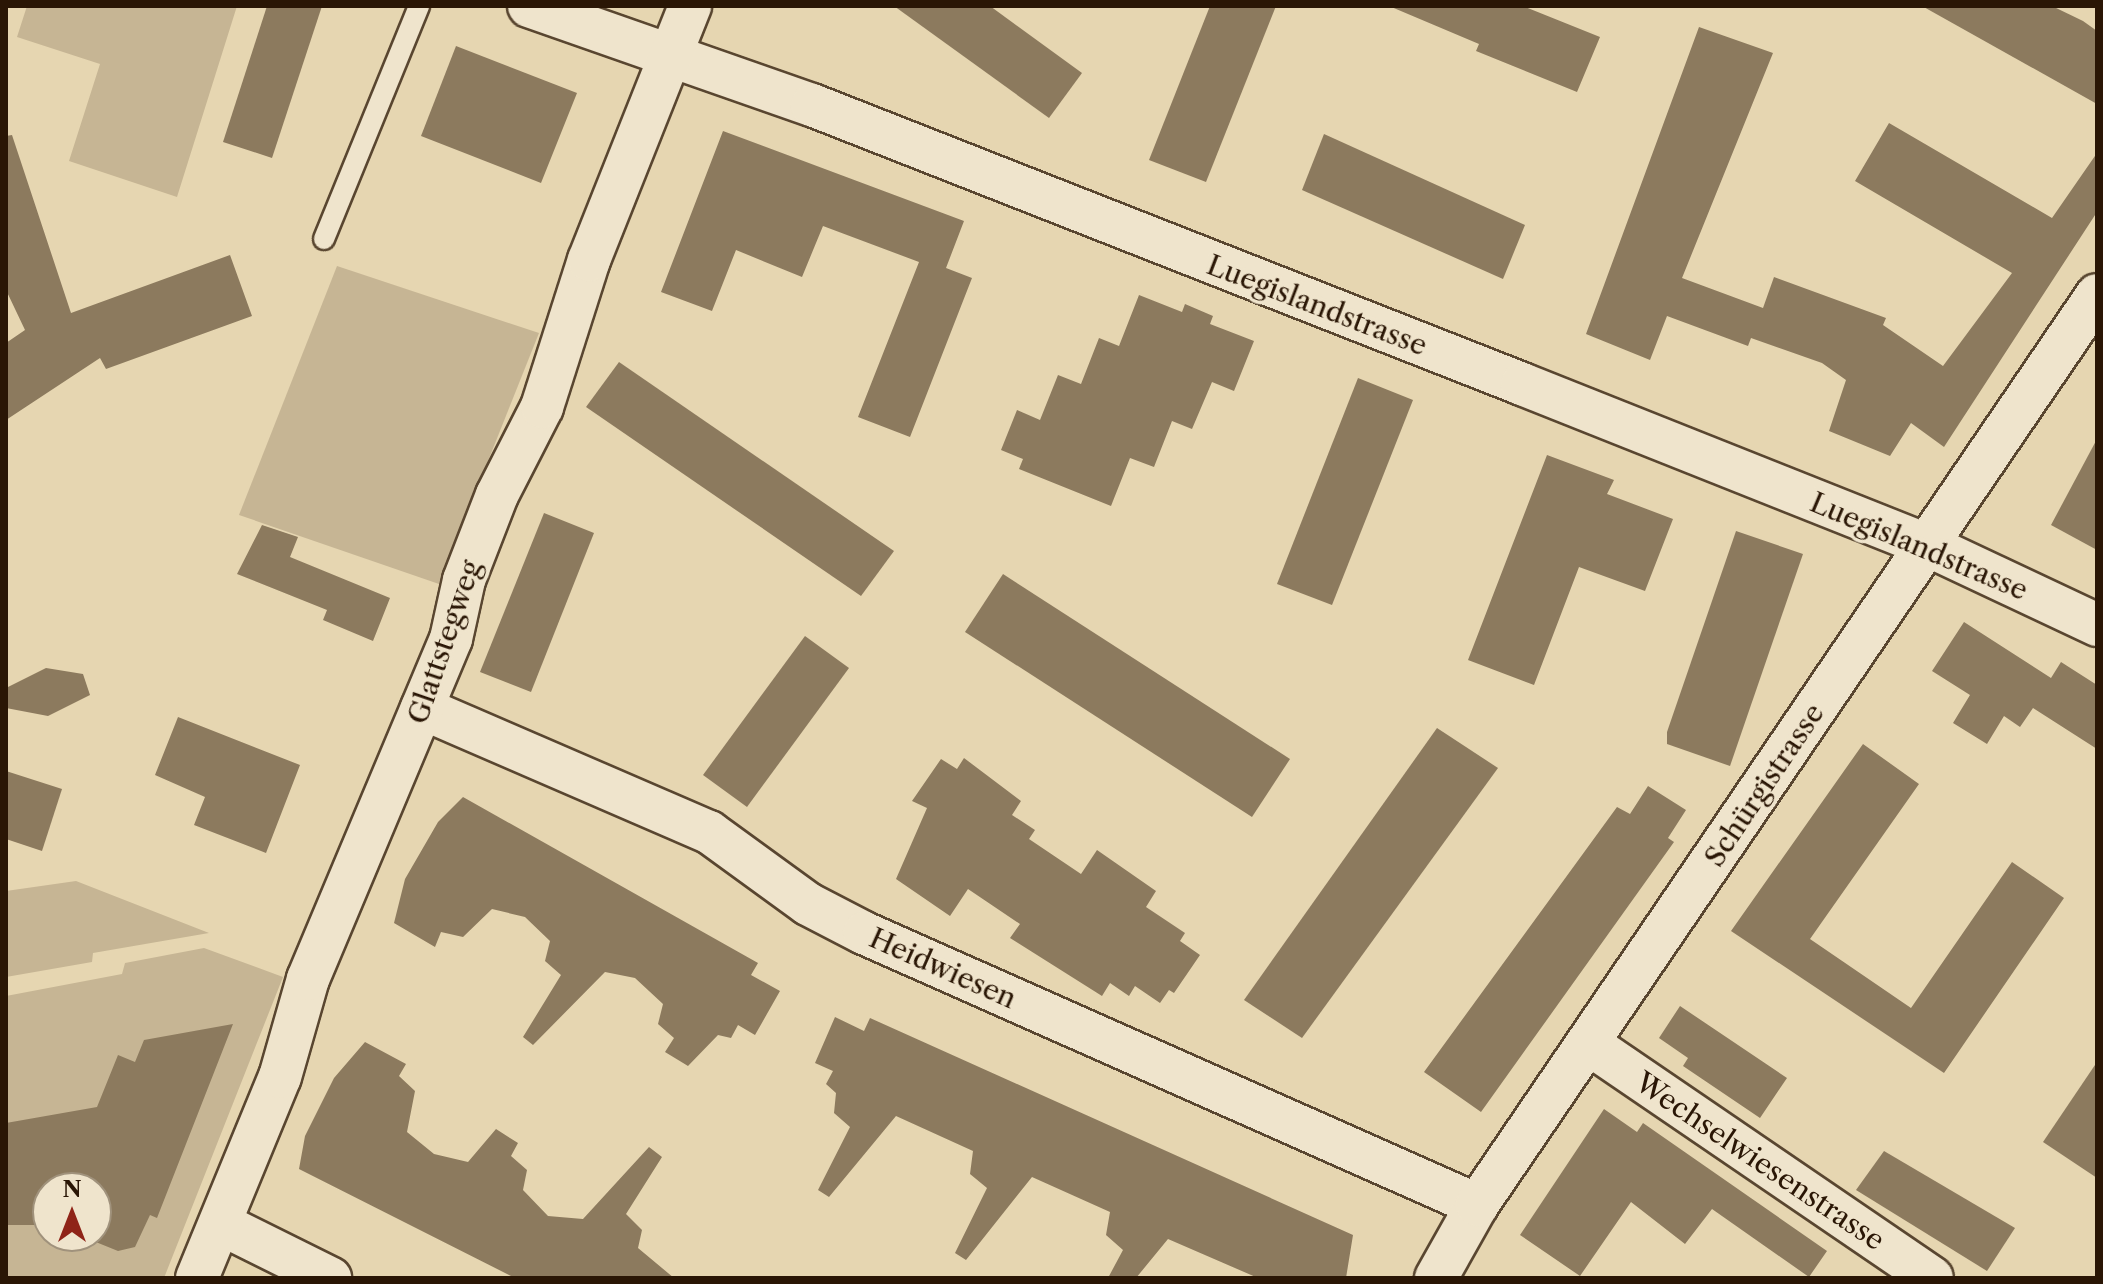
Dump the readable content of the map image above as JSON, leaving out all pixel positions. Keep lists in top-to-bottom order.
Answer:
{
  "streets": {
    "street": [
      "Luegislandstrasse",
      "Glattstegweg",
      "Schürgistrasse",
      "Heidwiesen",
      "Wechselwiesenstrasse"
    ]
  },
  "crossings": [
    ["Luegislandstrasse", "Glattstegweg"],
    ["Luegislandstrasse", "Schürgistrasse"],
    ["Glattstegweg", "Heidwiesen"],
    ["Schürgistrasse", "Heidwiesen"],
    ["Schürgistrasse", "Wechselwiesenstrasse"]
  ],
  "north": "top"
}
